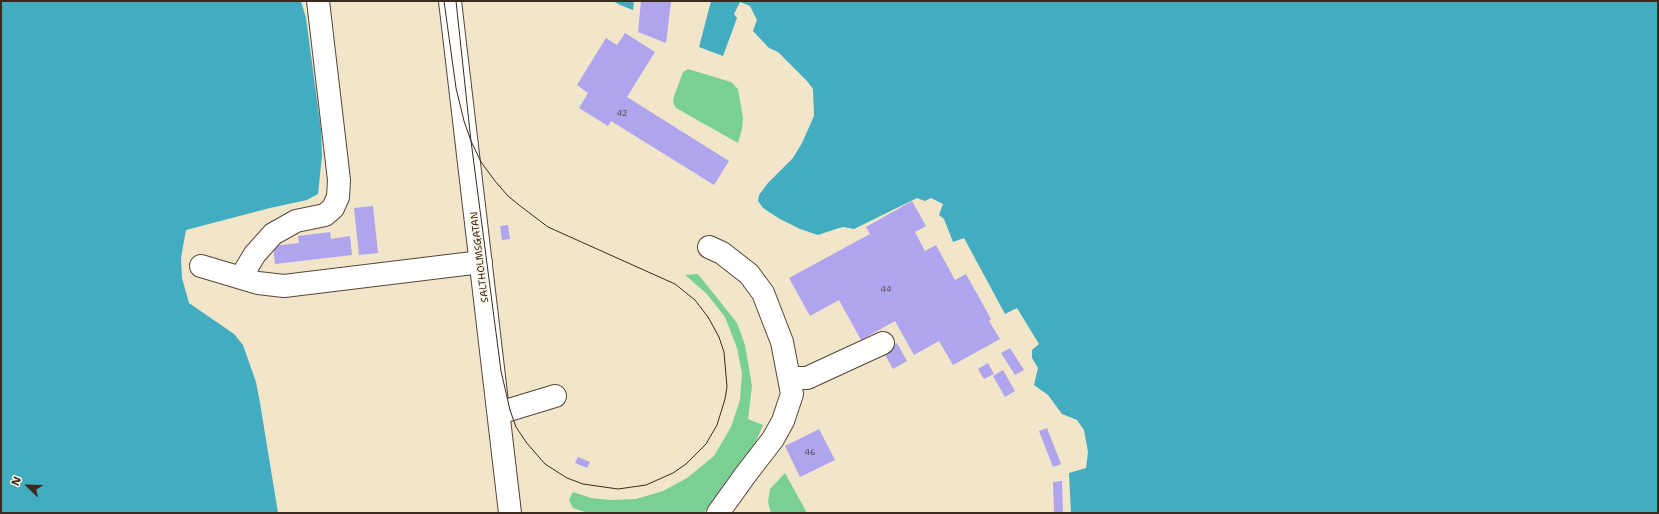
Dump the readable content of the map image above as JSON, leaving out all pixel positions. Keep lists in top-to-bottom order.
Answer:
{
  "streets": {
    "street": ["SALTHOLMSGATAN"]
  },
  "house_numbers": ["42", "44", "46"],
  "north": "top left"
}
